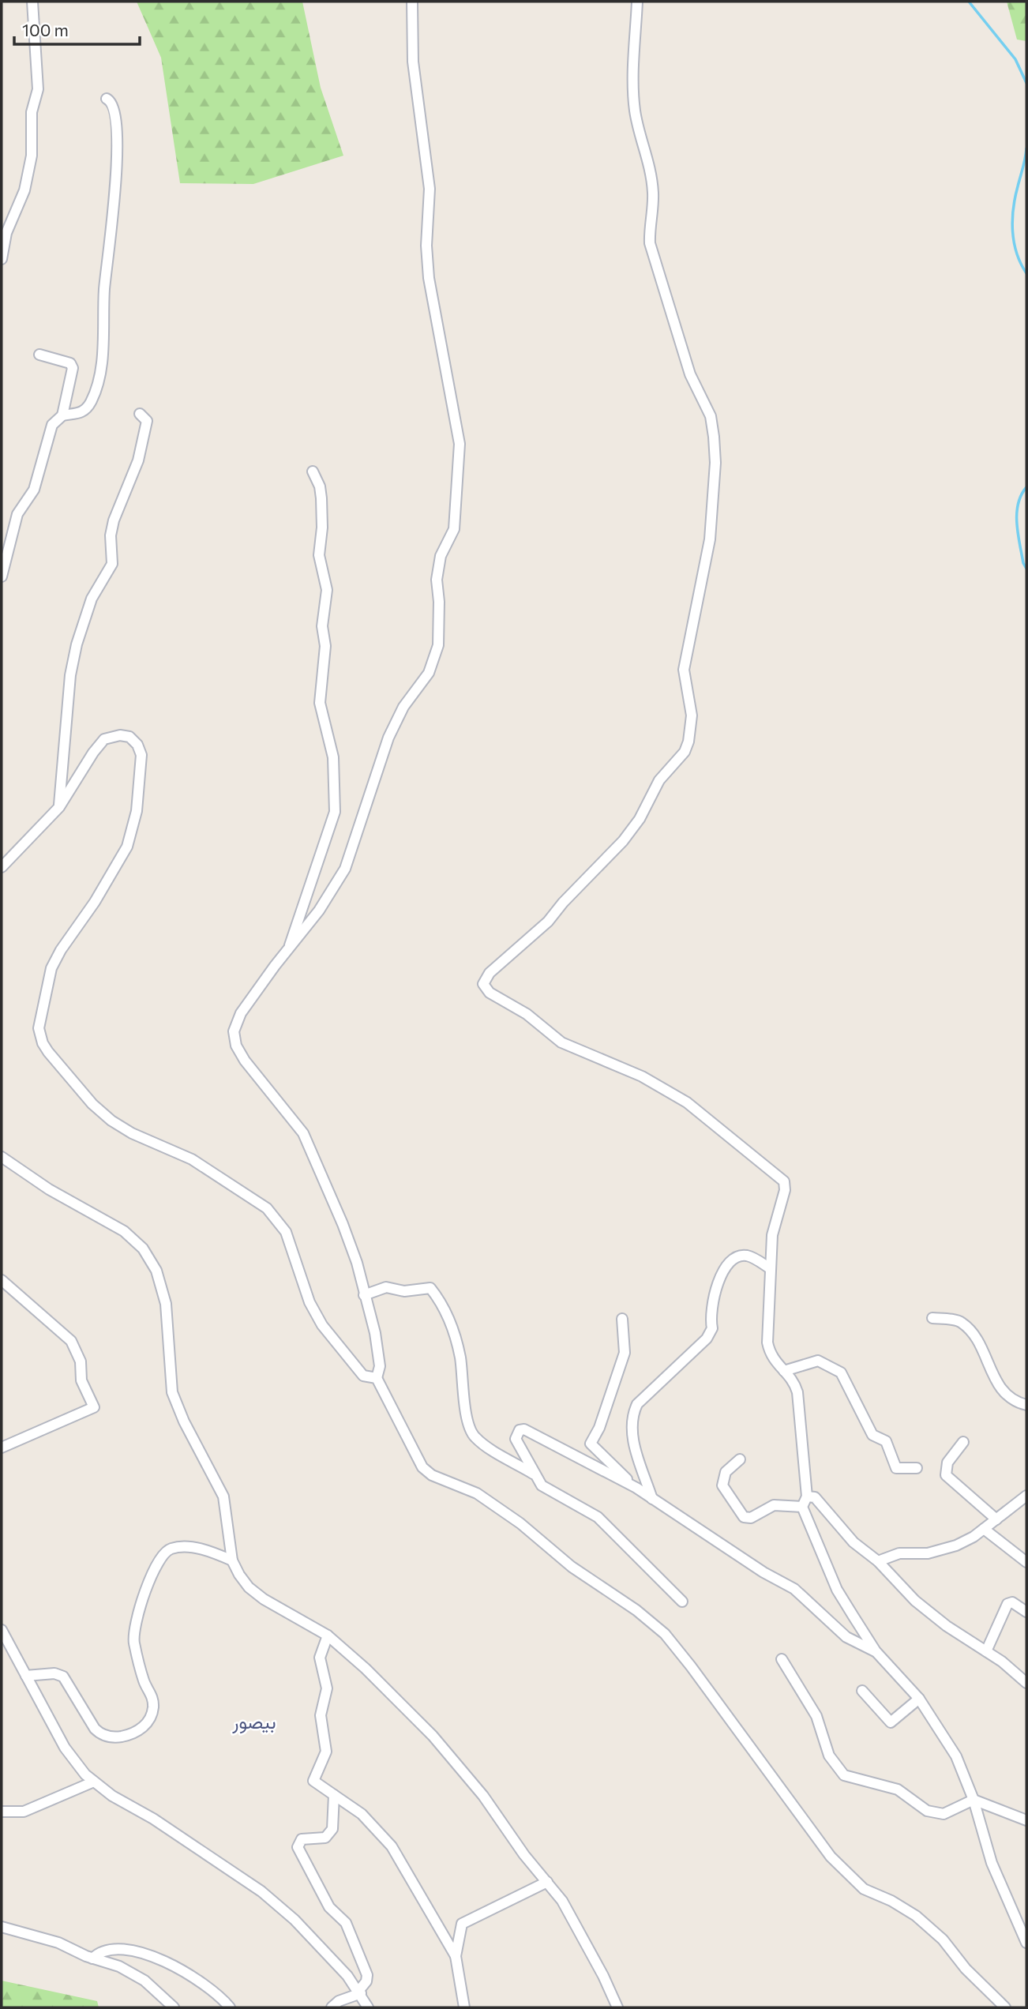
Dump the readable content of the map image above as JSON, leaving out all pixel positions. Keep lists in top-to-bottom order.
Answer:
{
  "districts": ["بيصور"],
  "scale_bar": "100 m"
}
